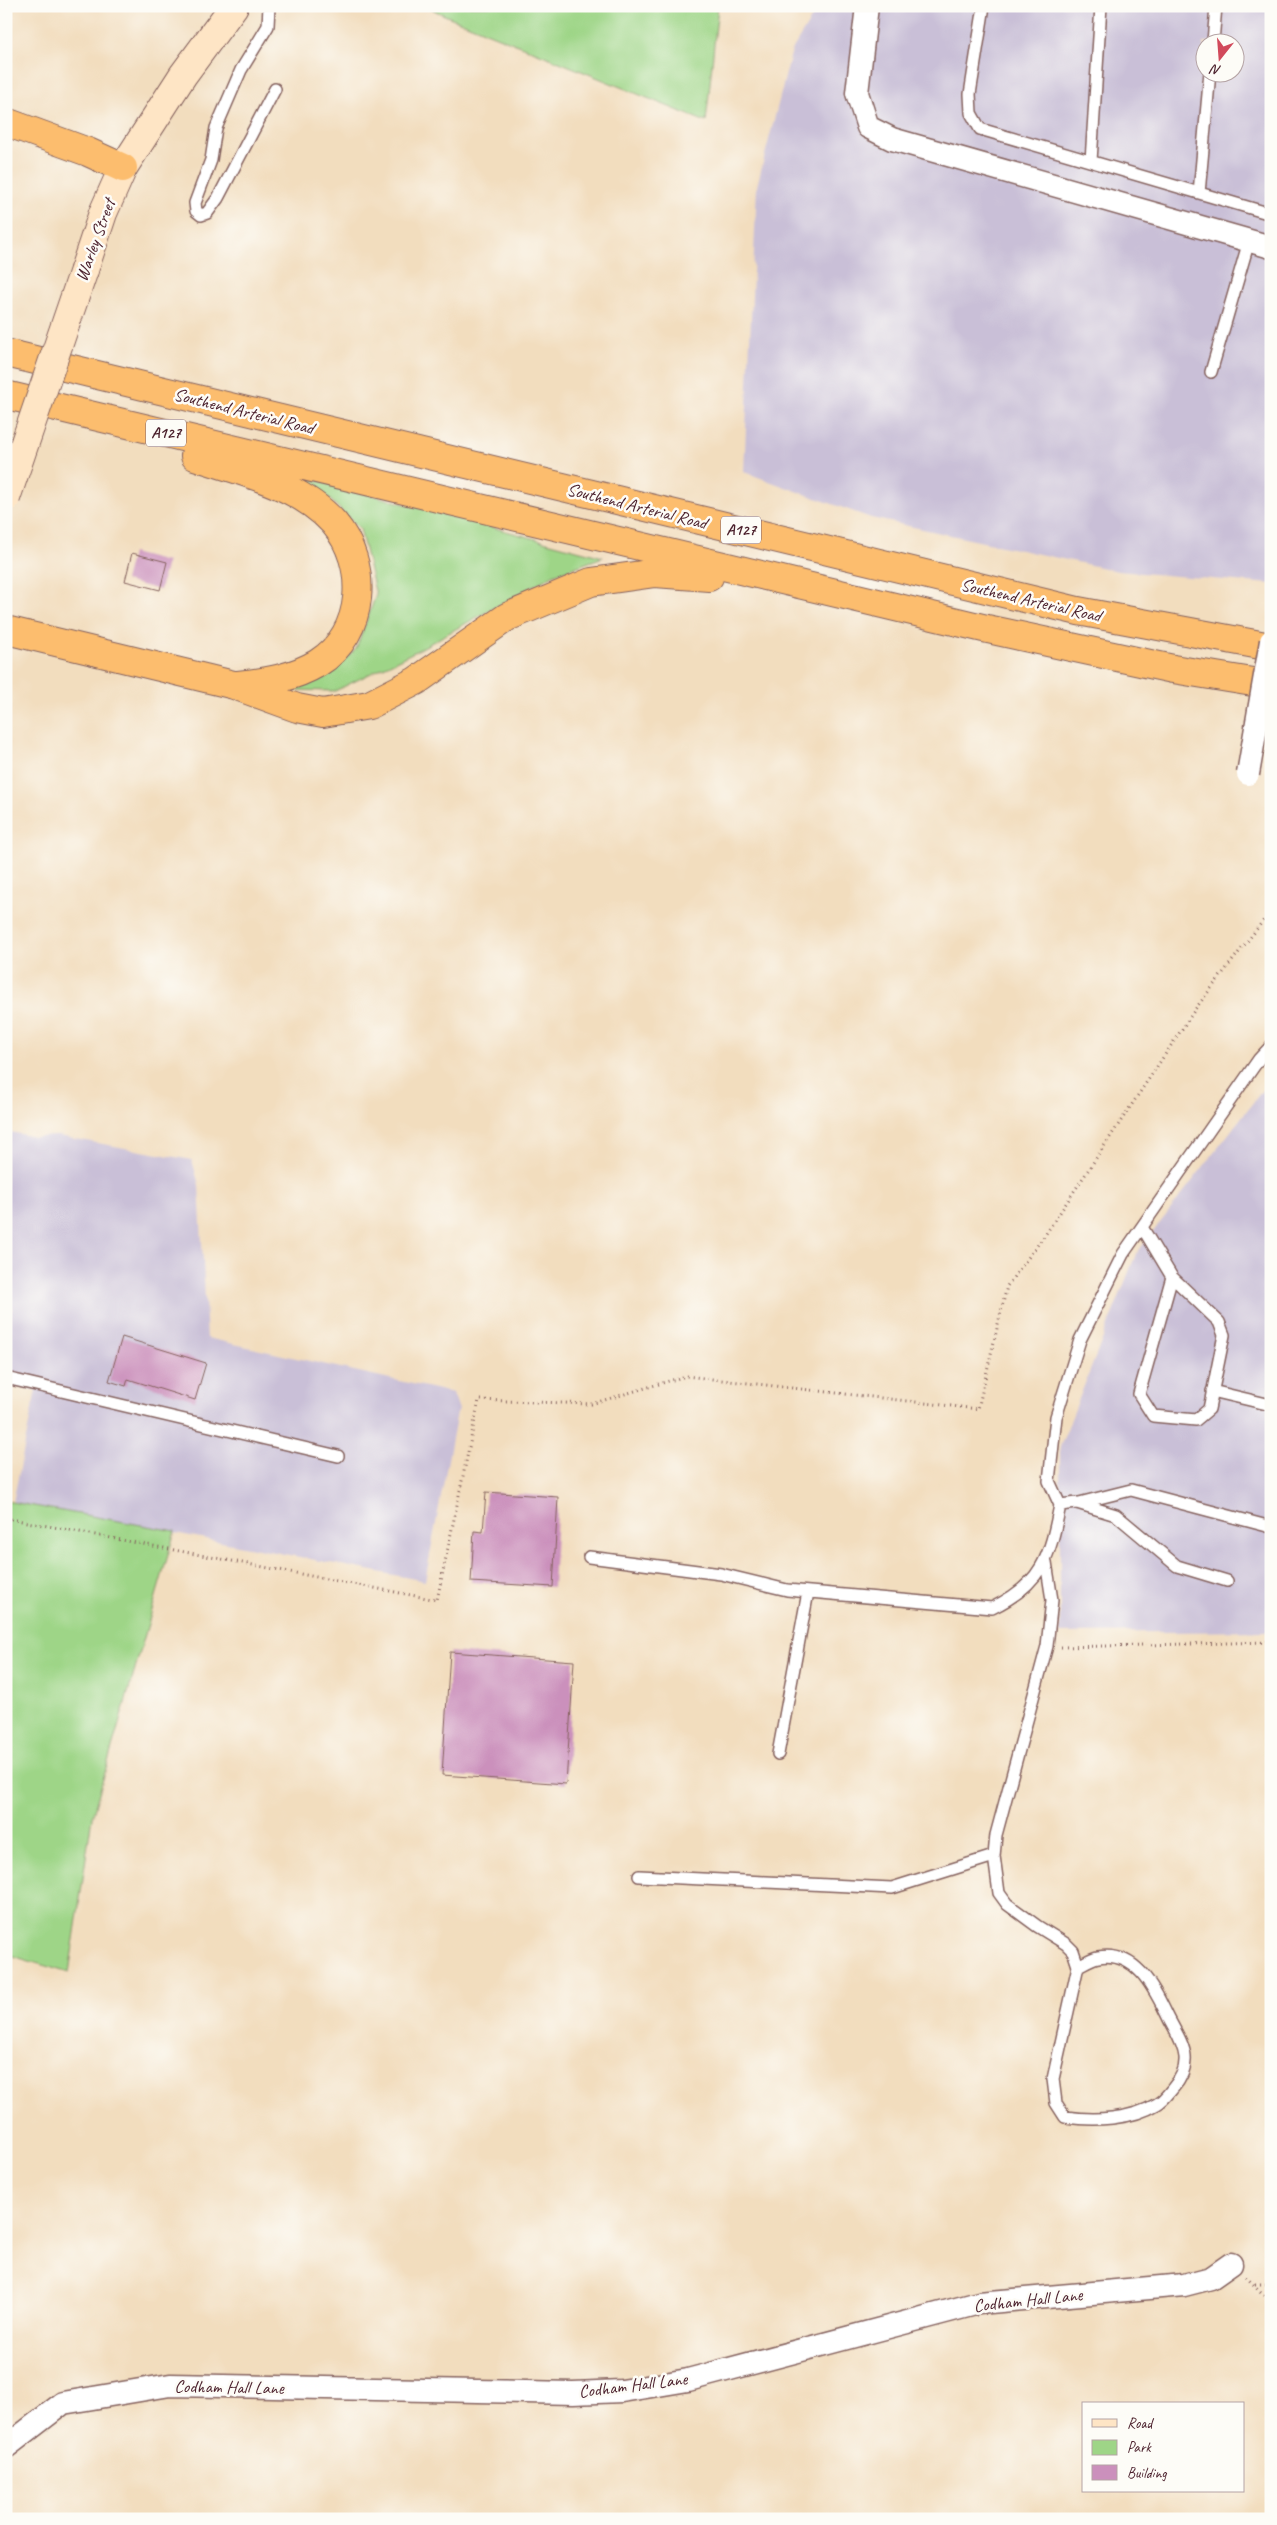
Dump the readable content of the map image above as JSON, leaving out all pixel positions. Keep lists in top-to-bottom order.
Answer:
{
  "streets": {
    "highway": ["Southend Arterial Road", "A127"],
    "main road": ["Warley Street"],
    "street": ["Codham Hall Lane"]
  },
  "legend": ["Road", "Park", "Building"],
  "north": "bottom"
}
